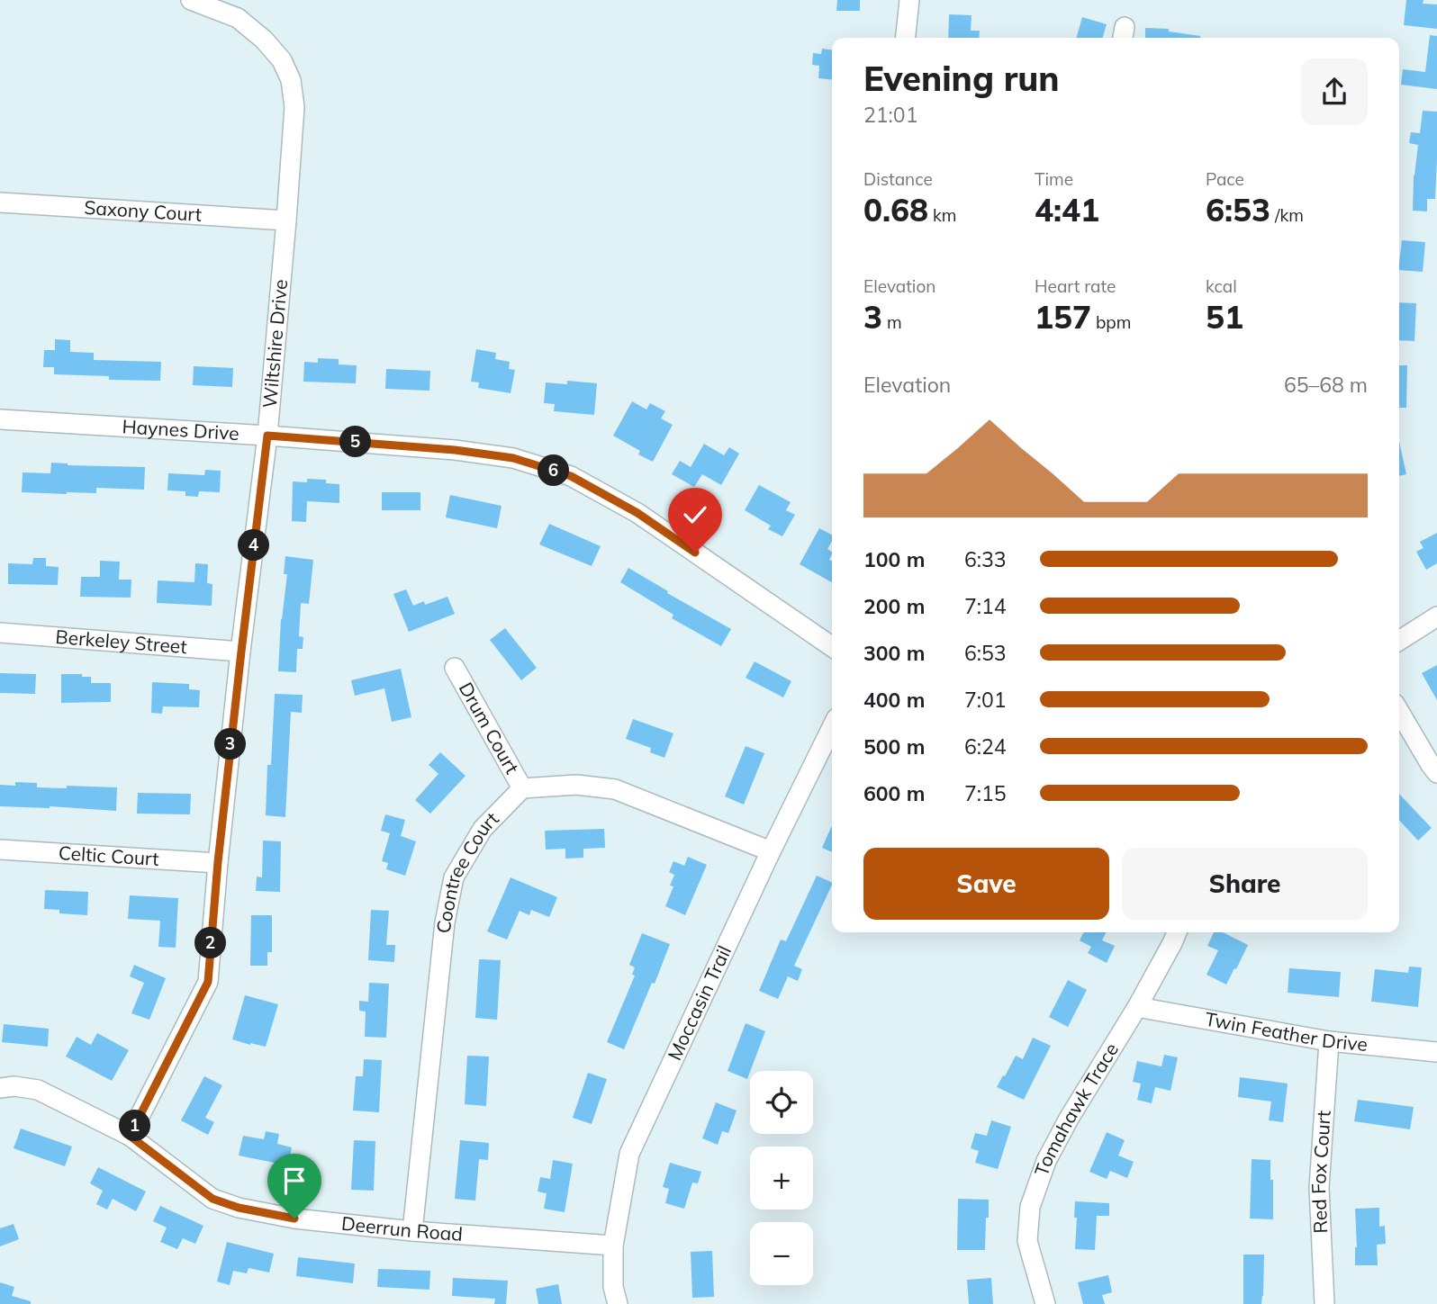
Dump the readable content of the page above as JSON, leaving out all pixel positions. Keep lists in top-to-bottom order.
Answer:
{
  "streets": {
    "street": [
      "Saxony Court",
      "Wiltshire Drive",
      "Haynes Drive",
      "Berkeley Street",
      "Drum Court",
      "Celtic Court",
      "Coontree Court",
      "Moccasin Trail",
      "Twin Feather Drive",
      "Tomahawk Trace",
      "Red Fox Court",
      "Deerrun Road"
    ]
  },
  "crossings": [
    ["Saxony Court", "Wiltshire Drive"],
    ["Wiltshire Drive", "Haynes Drive"],
    ["Wiltshire Drive", "Berkeley Street"],
    ["Wiltshire Drive", "Celtic Court"],
    ["Wiltshire Drive", "Deerrun Road"],
    ["Drum Court", "Coontree Court"],
    ["Coontree Court", "Deerrun Road"],
    ["Moccasin Trail", "Deerrun Road"],
    ["Twin Feather Drive", "Tomahawk Trace"],
    ["Twin Feather Drive", "Red Fox Court"]
  ],
  "page": {
    "heading": ["Evening run", "21:01"],
    "stats": [
      ["Distance", "0.68 km"],
      ["Time", "4:41"],
      ["Pace", "6:53 /km"],
      ["Elevation", "3 m"],
      ["Heart rate", "157 bpm"],
      ["kcal", "51"]
    ],
    "chart": ["Elevation", "65–68 m"],
    "pins": [
      "5",
      "6",
      "4",
      "3",
      "2",
      "1"
    ],
    "list": [
      {
        "name": "100 m",
        "note": "6:33"
      },
      {
        "name": "200 m",
        "note": "7:14"
      },
      {
        "name": "300 m",
        "note": "6:53"
      },
      {
        "name": "400 m",
        "note": "7:01"
      },
      {
        "name": "500 m",
        "note": "6:24"
      },
      {
        "name": "600 m",
        "note": "7:15"
      }
    ],
    "buttons": ["Save", "Share"],
    "map_buttons": ["+", "−"]
  }
}
